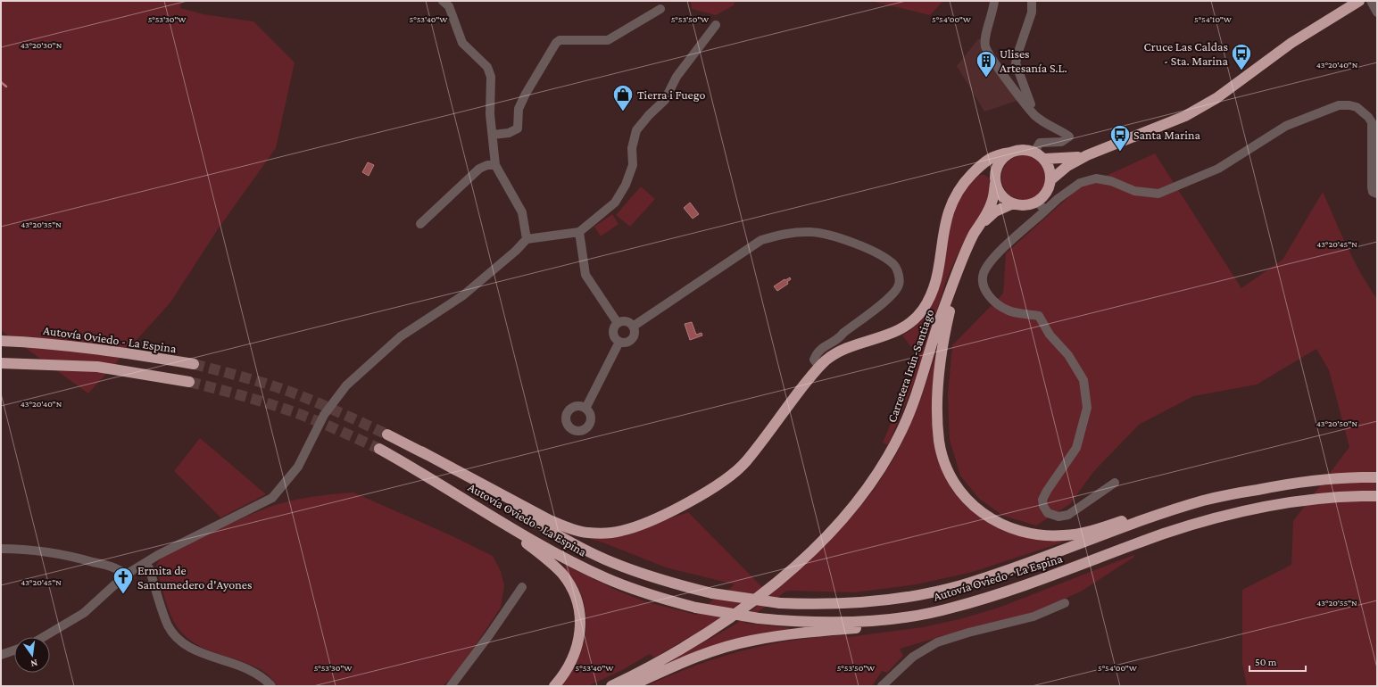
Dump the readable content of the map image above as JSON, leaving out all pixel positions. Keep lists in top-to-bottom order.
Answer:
{
  "streets": {
    "highway": ["Autovía Oviedo - La Espina", "Carretera Irún-Santiago"]
  },
  "places": {
    "bus stop": ["Cruce Las Caldas - Sta. Marina", "Santa Marina"],
    "building": ["Ulises Artesanía S.L."],
    "shop": ["Tierra i Fuego"],
    "church": ["Ermita de Santumedero d'Ayones"]
  },
  "scale_bar": "50 m",
  "north": "bottom",
  "coordinates": [
    "5°53'30\"W",
    "5°53'40\"W",
    "5°53'50\"W",
    "5°54'00\"W",
    "5°54'10\"W",
    "43°20'30\"N",
    "43°20'40\"N",
    "43°20'35\"N",
    "43°20'45\"N",
    "43°20'50\"N",
    "43°20'55\"N"
  ]
}
